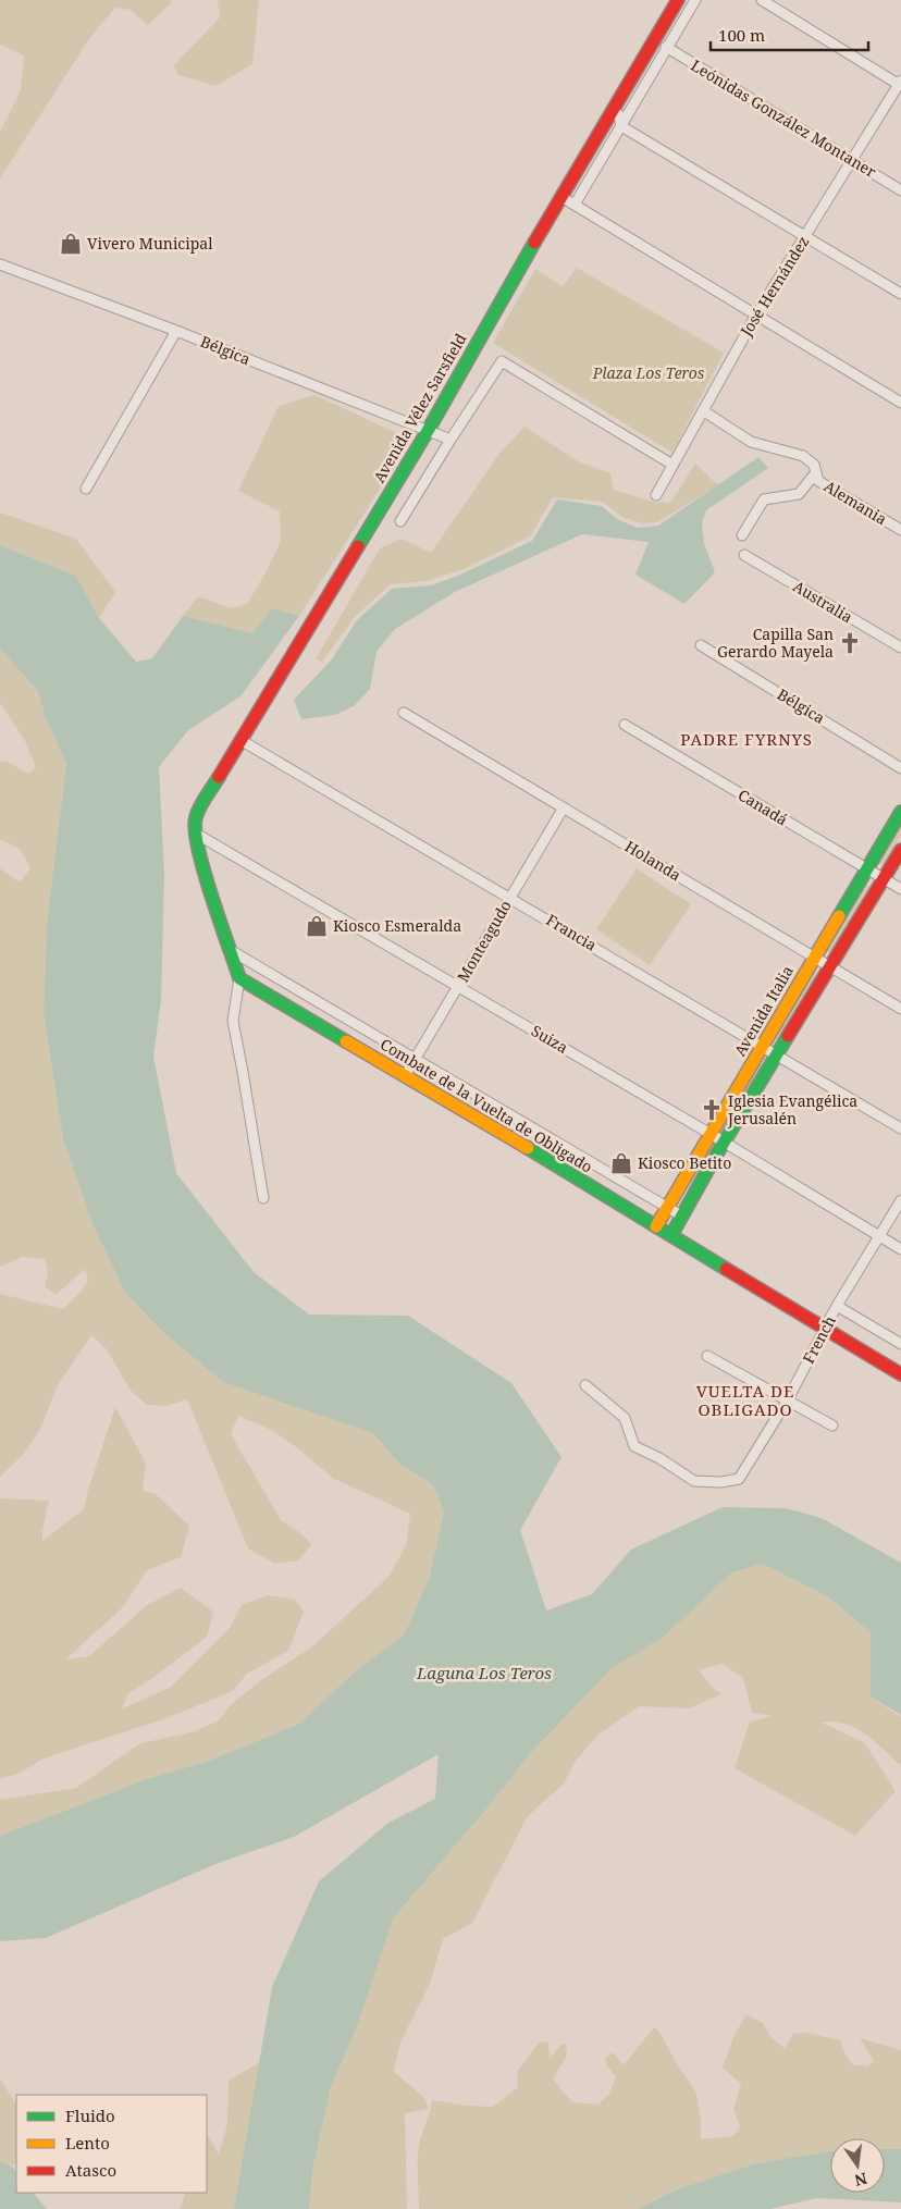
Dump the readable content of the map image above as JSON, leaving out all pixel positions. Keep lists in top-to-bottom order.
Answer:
{
  "streets": {
    "street": [
      "Leónidas González Montaner",
      "José Hernández",
      "Bélgica",
      "Avenida Vélez Sarsfield",
      "Alemania",
      "Australia",
      "Canadá",
      "Holanda",
      "Francia",
      "Monteagudo",
      "Avenida Italia",
      "Suiza",
      "Combate de la Vuelta de Obligado",
      "French"
    ]
  },
  "crossings": [
    ["Leónidas González Montaner", "José Hernández"],
    ["José Hernández", "Alemania"],
    ["Bélgica", "Avenida Vélez Sarsfield"],
    ["Avenida Vélez Sarsfield", "Francia"],
    ["Avenida Vélez Sarsfield", "Suiza"],
    ["Canadá", "Avenida Italia"],
    ["Holanda", "Monteagudo"],
    ["Holanda", "Avenida Italia"],
    ["Francia", "Monteagudo"],
    ["Francia", "Avenida Italia"],
    ["Monteagudo", "Suiza"],
    ["Monteagudo", "Combate de la Vuelta de Obligado"],
    ["Avenida Italia", "Suiza"],
    ["Avenida Italia", "Combate de la Vuelta de Obligado"],
    ["Suiza", "French"],
    ["Combate de la Vuelta de Obligado", "French"]
  ],
  "districts": ["PADRE FYRNYS", "VUELTA DE OBLIGADO"],
  "water": ["Laguna Los Teros"],
  "parks": ["Plaza Los Teros"],
  "places": {
    "shop": ["Vivero Municipal", "Kiosco Esmeralda", "Kiosco Betito"],
    "church": ["Capilla San Gerardo Mayela", "Iglesia Evangélica Jerusalén"]
  },
  "legend": ["Fluido", "Lento", "Atasco"],
  "scale_bar": "100 m",
  "north": "bottom"
}
